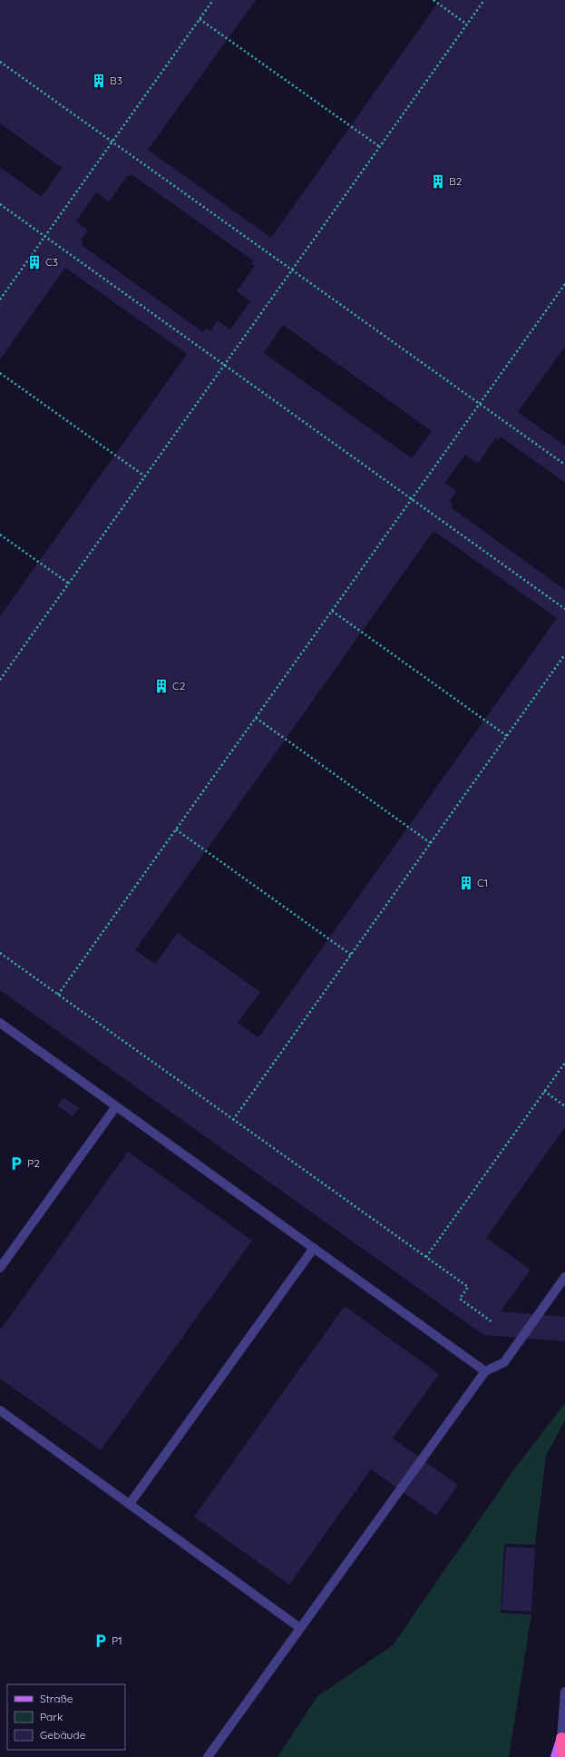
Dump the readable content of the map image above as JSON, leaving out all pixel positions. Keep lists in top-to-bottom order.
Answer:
{
  "places": {
    "building": [
      "B3",
      "B2",
      "C3",
      "C2",
      "C1"
    ],
    "parking": ["P2", "P1"]
  },
  "legend": ["Straße", "Park", "Gebäude"]
}
